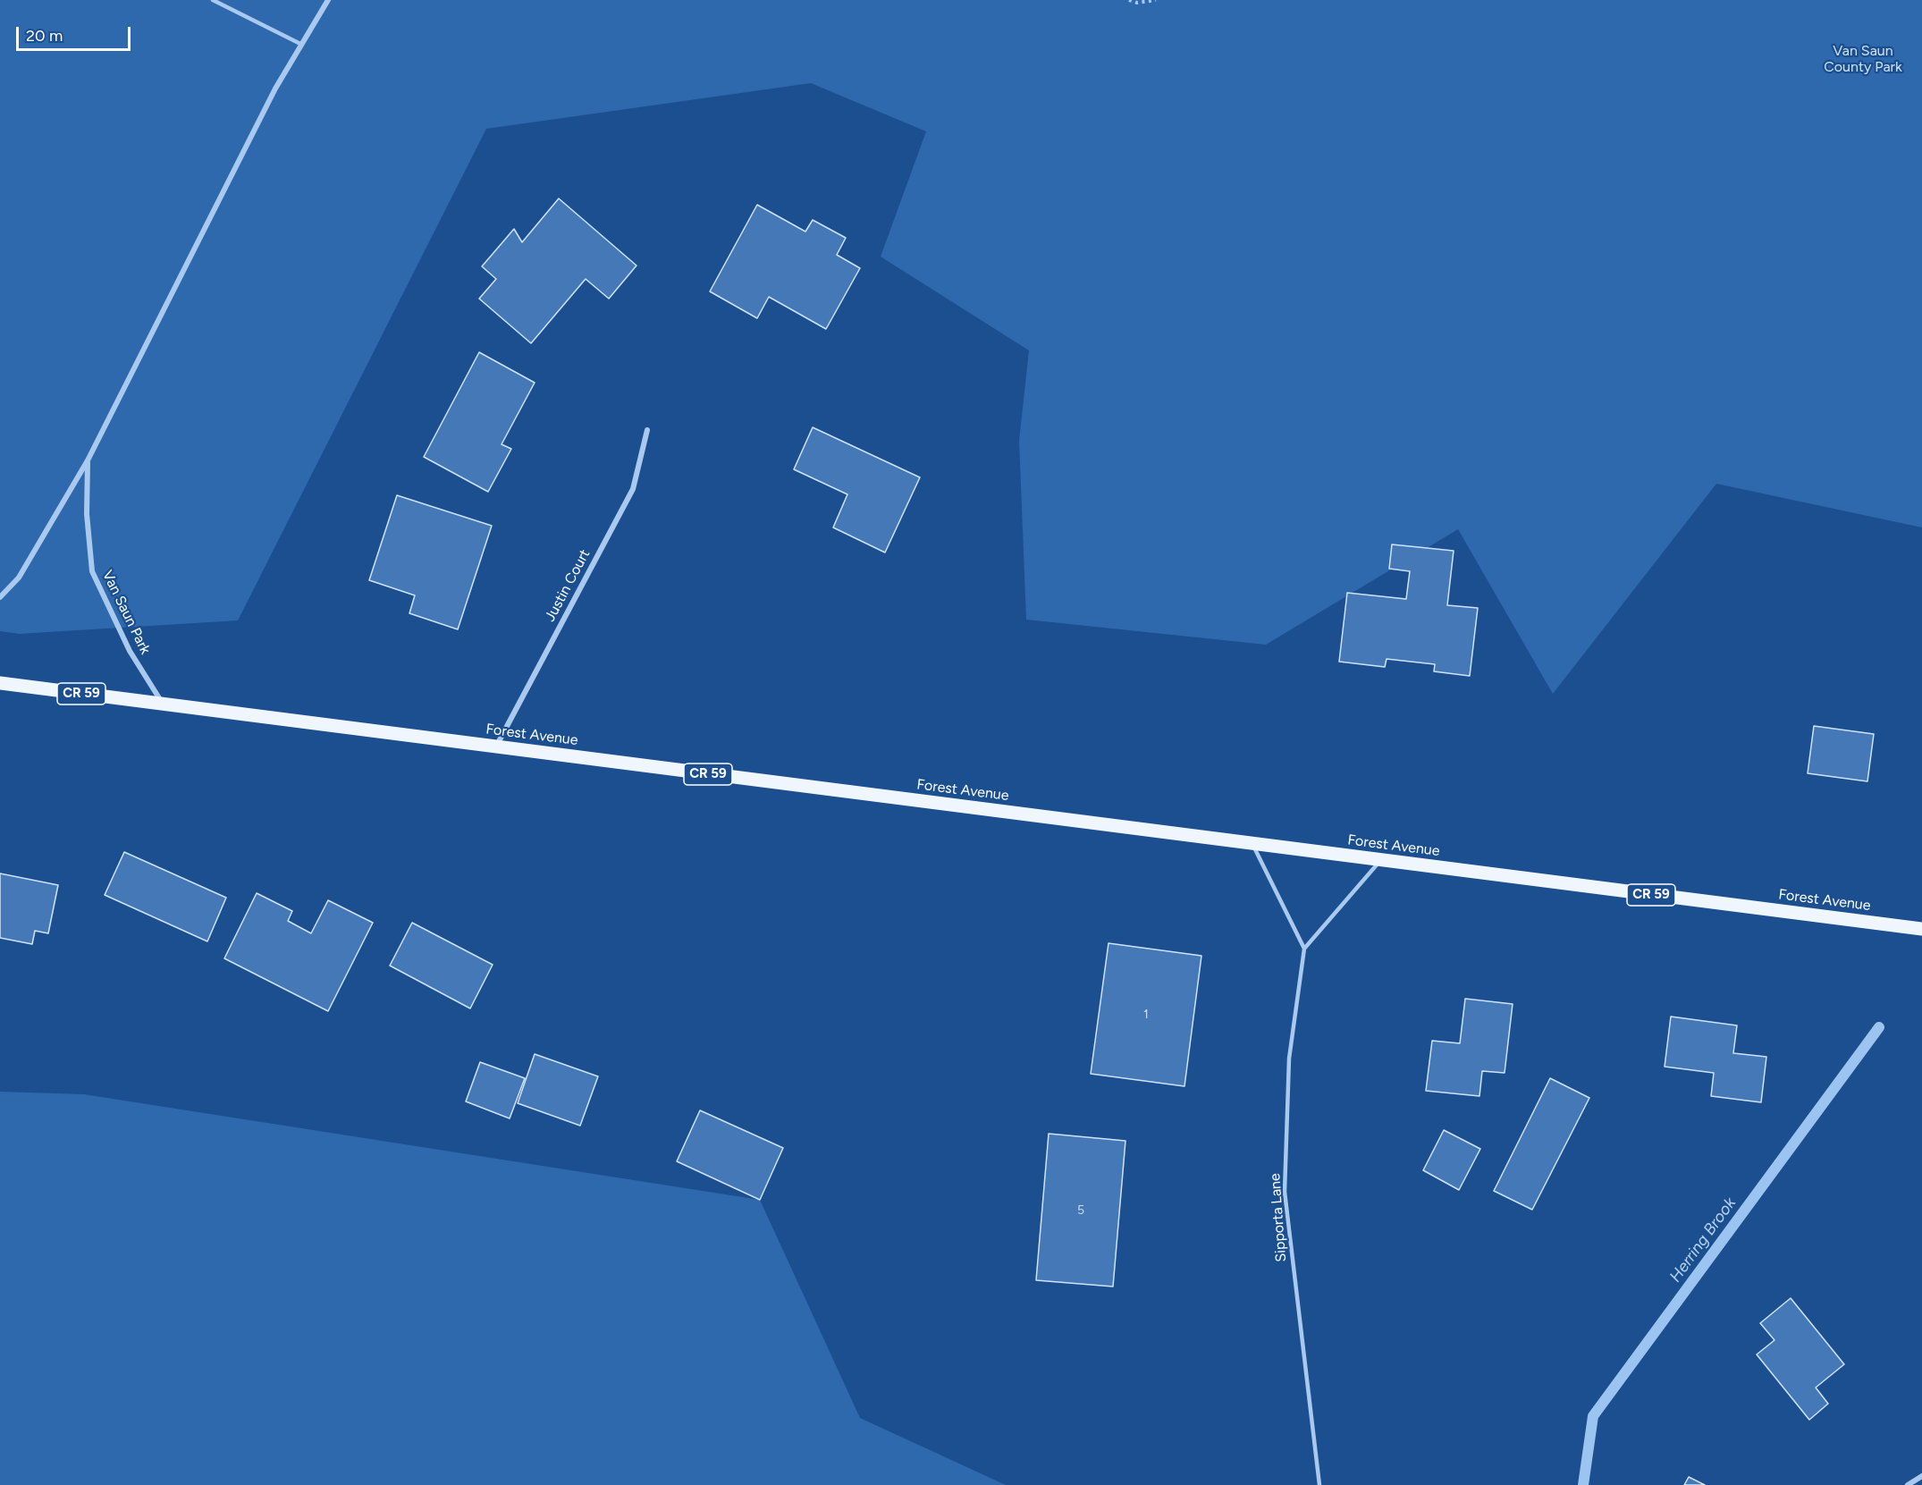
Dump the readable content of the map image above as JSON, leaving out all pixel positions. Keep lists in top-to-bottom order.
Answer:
{
  "streets": {
    "main road": ["CR 59", "Forest Avenue"],
    "street": ["Justin Court", "Van Saun Park"],
    "lane": ["Sipporta Lane"]
  },
  "crossings": [
    ["Justin Court", "Forest Avenue"],
    ["Van Saun Park", "Forest Avenue"]
  ],
  "water": ["Herring Brook"],
  "parks": ["Van Saun County Park"],
  "house_numbers": ["1", "5"],
  "scale_bar": "20 m"
}
